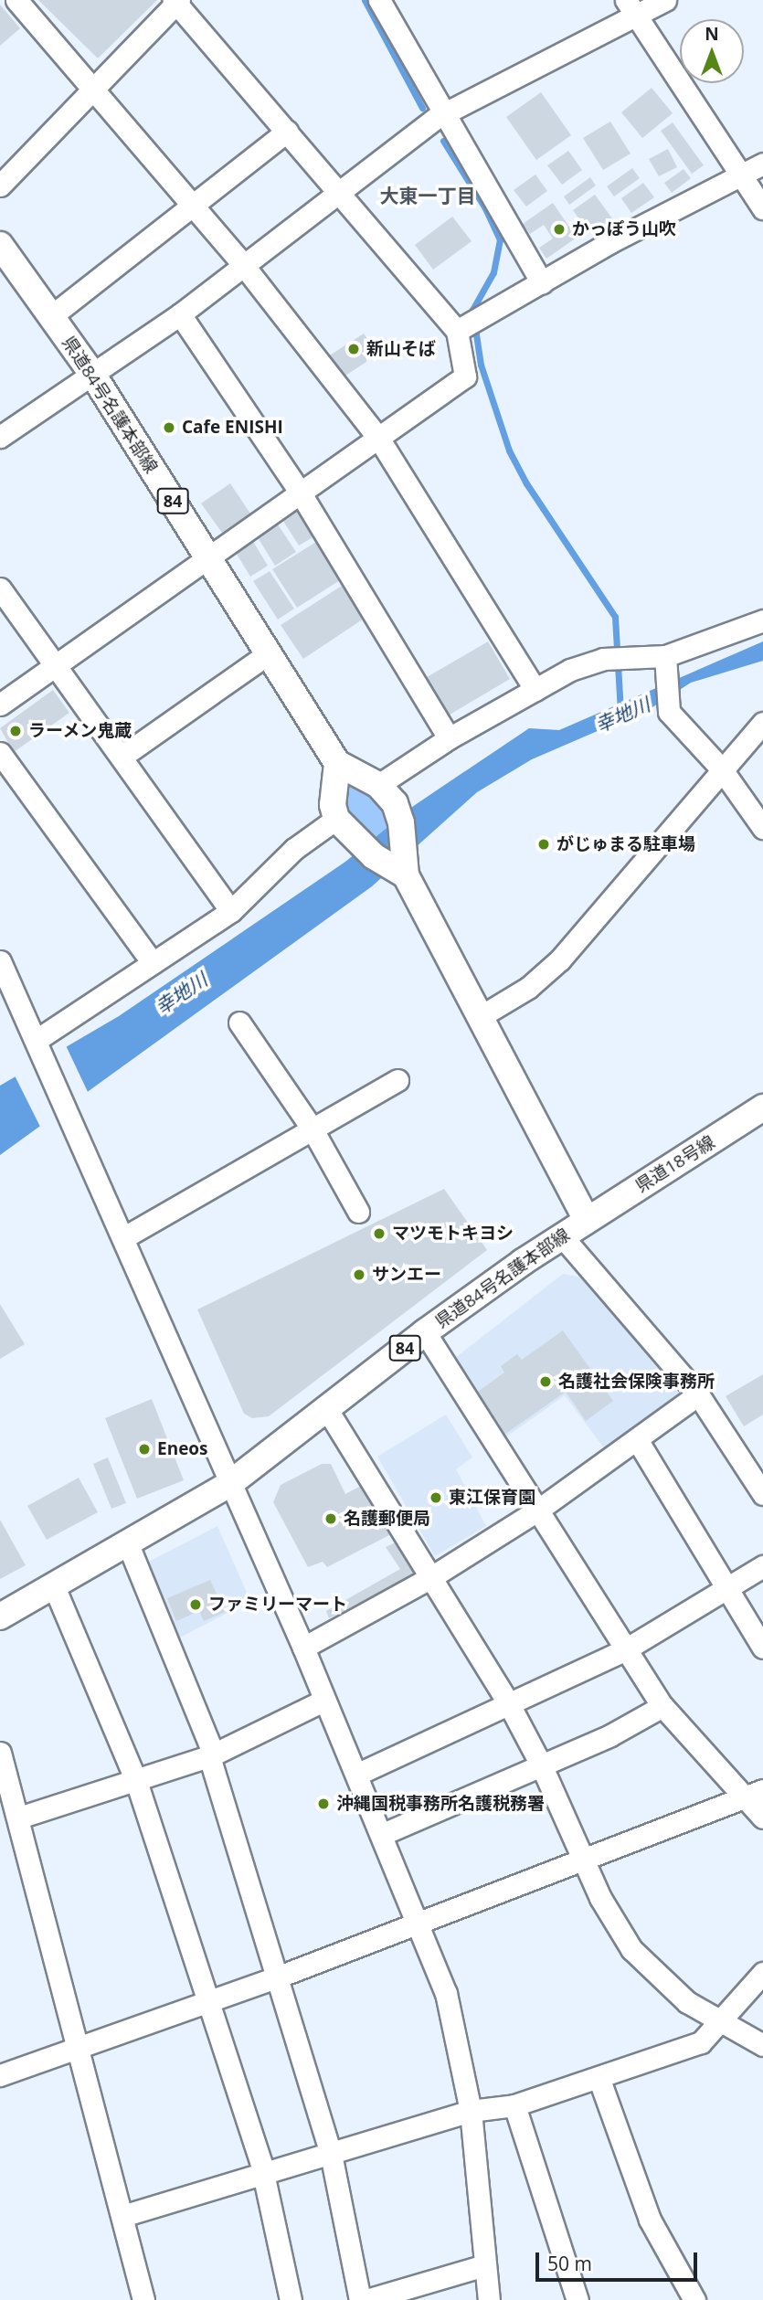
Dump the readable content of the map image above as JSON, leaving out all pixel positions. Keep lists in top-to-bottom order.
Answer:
{
  "streets": {
    "main road": ["県道84号名護本部線", "84", "県道18号線"]
  },
  "crossings": [
    ["県道84号名護本部線", "県道18号線"]
  ],
  "districts": ["大東一丁目"],
  "water": ["幸地川"],
  "places": [
    "かっぽう山吹",
    "新山そば",
    "Cafe ENISHI",
    "ラーメン鬼蔵",
    "がじゅまる駐車場",
    "マツモトキヨシ",
    "サンエー",
    "名護社会保険事務所",
    "Eneos",
    "東江保育園",
    "名護郵便局",
    "ファミリーマート",
    "沖縄国税事務所名護税務署"
  ],
  "scale_bar": "50 m",
  "north": "top"
}
